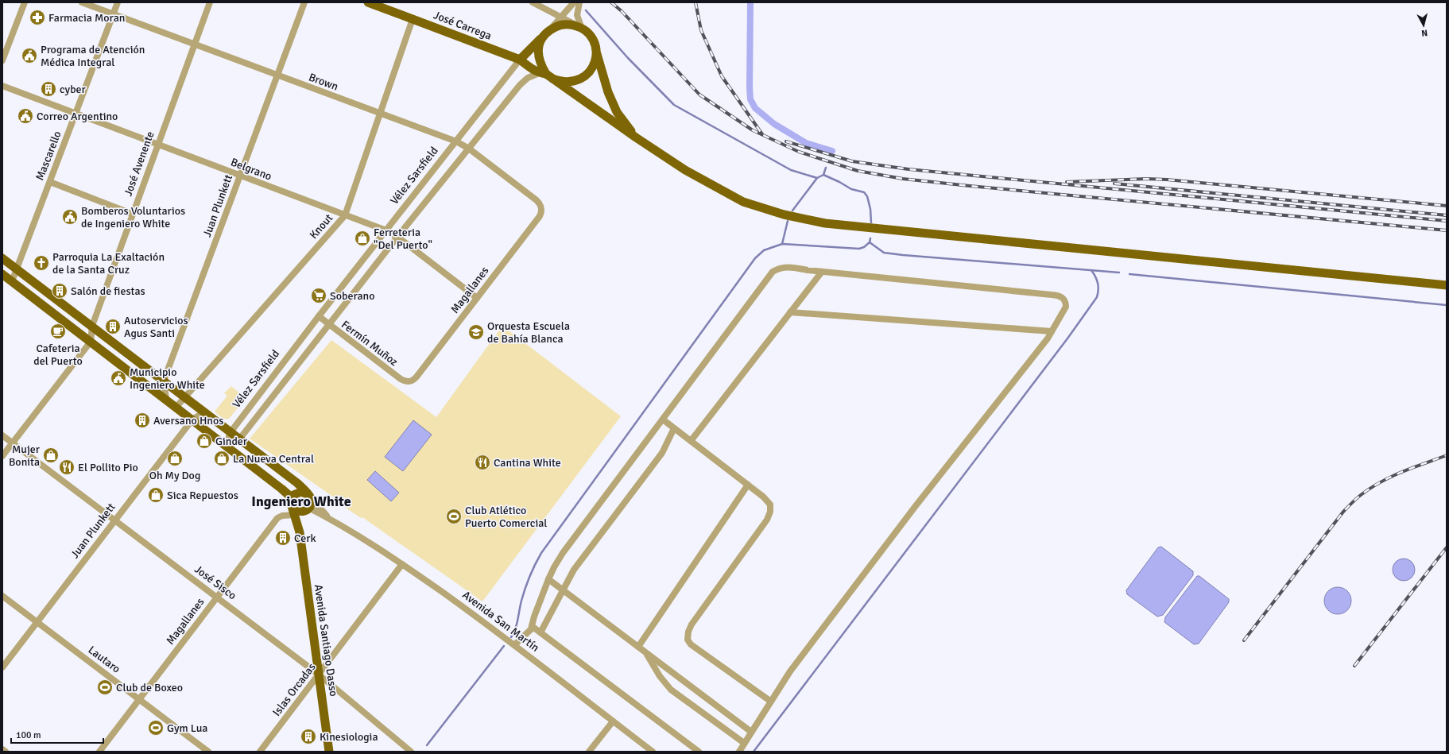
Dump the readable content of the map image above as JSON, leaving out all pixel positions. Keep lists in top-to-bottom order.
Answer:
{
  "streets": {
    "main road": [
      "José Carrega",
      "Vélez Sarsfield",
      "Avenida San Martín",
      "Avenida Santiago Dasso"
    ],
    "street": [
      "Brown",
      "Mascarello",
      "José Avenente",
      "Belgrano",
      "Juan Plunkett",
      "Knout",
      "Magallanes",
      "Fermín Muñoz",
      "José Sisco",
      "Lautaro",
      "Islas Orcadas"
    ]
  },
  "crossings": [
    ["José Carrega", "Vélez Sarsfield"],
    ["José Carrega", "Knout"],
    ["Brown", "Mascarello"],
    ["Brown", "José Avenente"],
    ["Brown", "Vélez Sarsfield"],
    ["Brown", "Juan Plunkett"],
    ["Brown", "Knout"],
    ["Brown", "Magallanes"],
    ["Mascarello", "Belgrano"],
    ["Mascarello", "Avenida San Martín"],
    ["José Avenente", "Belgrano"],
    ["José Avenente", "Avenida San Martín"],
    ["Belgrano", "Vélez Sarsfield"],
    ["Belgrano", "Juan Plunkett"],
    ["Belgrano", "Knout"],
    ["Belgrano", "Magallanes"],
    ["Vélez Sarsfield", "Fermín Muñoz"],
    ["Vélez Sarsfield", "Avenida San Martín"],
    ["Juan Plunkett", "José Sisco"],
    ["Juan Plunkett", "Avenida San Martín"],
    ["Juan Plunkett", "Lautaro"],
    ["Knout", "Avenida San Martín"],
    ["Magallanes", "Fermín Muñoz"],
    ["Magallanes", "José Sisco"],
    ["Magallanes", "Avenida Santiago Dasso"],
    ["Magallanes", "Lautaro"],
    ["José Sisco", "Avenida Santiago Dasso"],
    ["José Sisco", "Islas Orcadas"],
    ["Avenida San Martín", "Avenida Santiago Dasso"],
    ["Avenida San Martín", "Islas Orcadas"],
    ["Avenida Santiago Dasso", "Islas Orcadas"]
  ],
  "districts": ["Ingeniero White"],
  "places": {
    "pharmacy": ["Farmacia Moran"],
    "public building": [
      "Programa de Atención Médica Integral",
      "Correo Argentino",
      "Bomberos Voluntarios de Ingeniero White",
      "Municipio Ingeniero White"
    ],
    "building": [
      "cyber",
      "Salón de fiestas",
      "Autoservicios Agus Santi",
      "Aversano Hnos",
      "Cerk",
      "Kinesiologia"
    ],
    "shop": [
      "Ferreteria \"Del Puerto\"",
      "Ginder",
      "Mujer Bonita",
      "Oh My Dog",
      "La Nueva Central",
      "Sica Repuestos"
    ],
    "church": ["Parroquia La Exaltación de la Santa Cruz"],
    "supermarket": ["Soberano"],
    "cafe": ["Cafeteria del Puerto"],
    "school or university": ["Orquesta Escuela de Bahía Blanca"],
    "restaurant": ["Cantina White", "El Pollito Pio"],
    "sports": ["Club Atlético Puerto Comercial", "Club de Boxeo", "Gym Lua"]
  },
  "scale_bar": "100 m",
  "north": "bottom"
}
